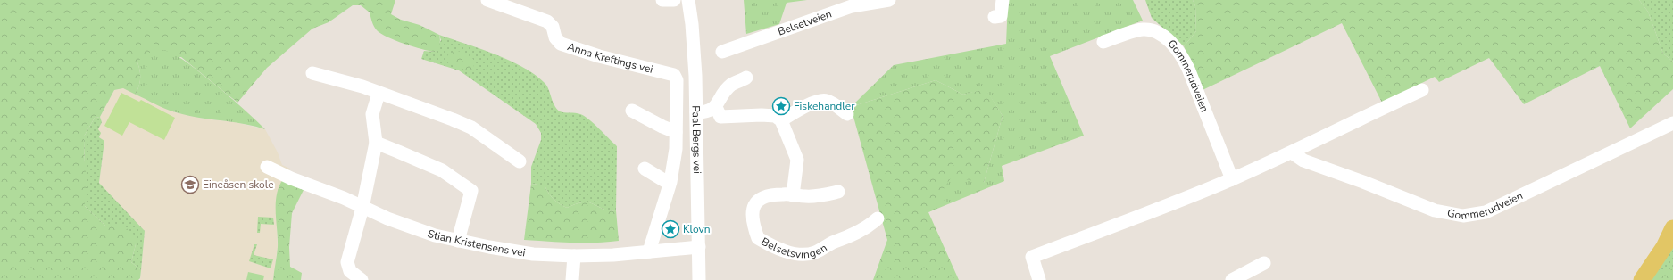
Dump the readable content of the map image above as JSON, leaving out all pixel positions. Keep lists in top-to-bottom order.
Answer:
{
  "streets": {
    "street": [
      "Belsetveien",
      "Anna Kreftings vei",
      "Gommerudveien",
      "Paal Bergs vei",
      "Belsetsvingen",
      "Stian Kristensens vei"
    ]
  },
  "crossings": [
    ["Paal Bergs vei", "Stian Kristensens vei"]
  ],
  "places": {
    "place": ["Fiskehandler", "Klovn"],
    "school or university": ["Eineåsen skole"]
  }
}
